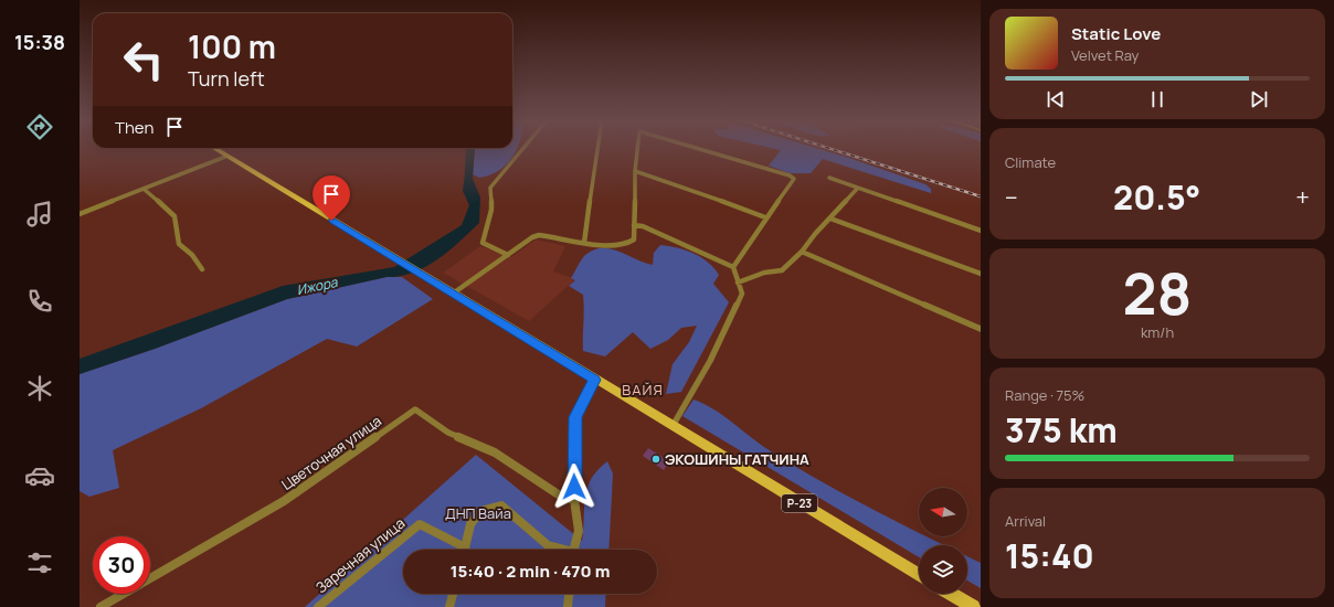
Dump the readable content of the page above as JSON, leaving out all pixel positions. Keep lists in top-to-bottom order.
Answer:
{
  "streets": {
    "main road": ["Р-23"],
    "street": ["Цветочная улица", "Заречная улица"]
  },
  "districts": ["ВАЙЯ"],
  "water": ["Ижора"],
  "parks": ["ДНП Вайа"],
  "places": ["ЭКОШИНЫ ГАТЧИНА"],
  "north": "left",
  "page": {
    "tabs": "15:38",
    "turn": ["100 m", "Turn left"],
    "song": ["Static Love", "Velvet Ray"],
    "then": "Then",
    "tile": [
      "Climate",
      ["28", "km/h"],
      ["Range · 75%", "375 km"],
      ["Arrival", "15:40"]
    ],
    "heat": ["−", "20.5°", "+"],
    "limit": "30",
    "trip": "15:40 · 2 min · 470 m"
  }
}
